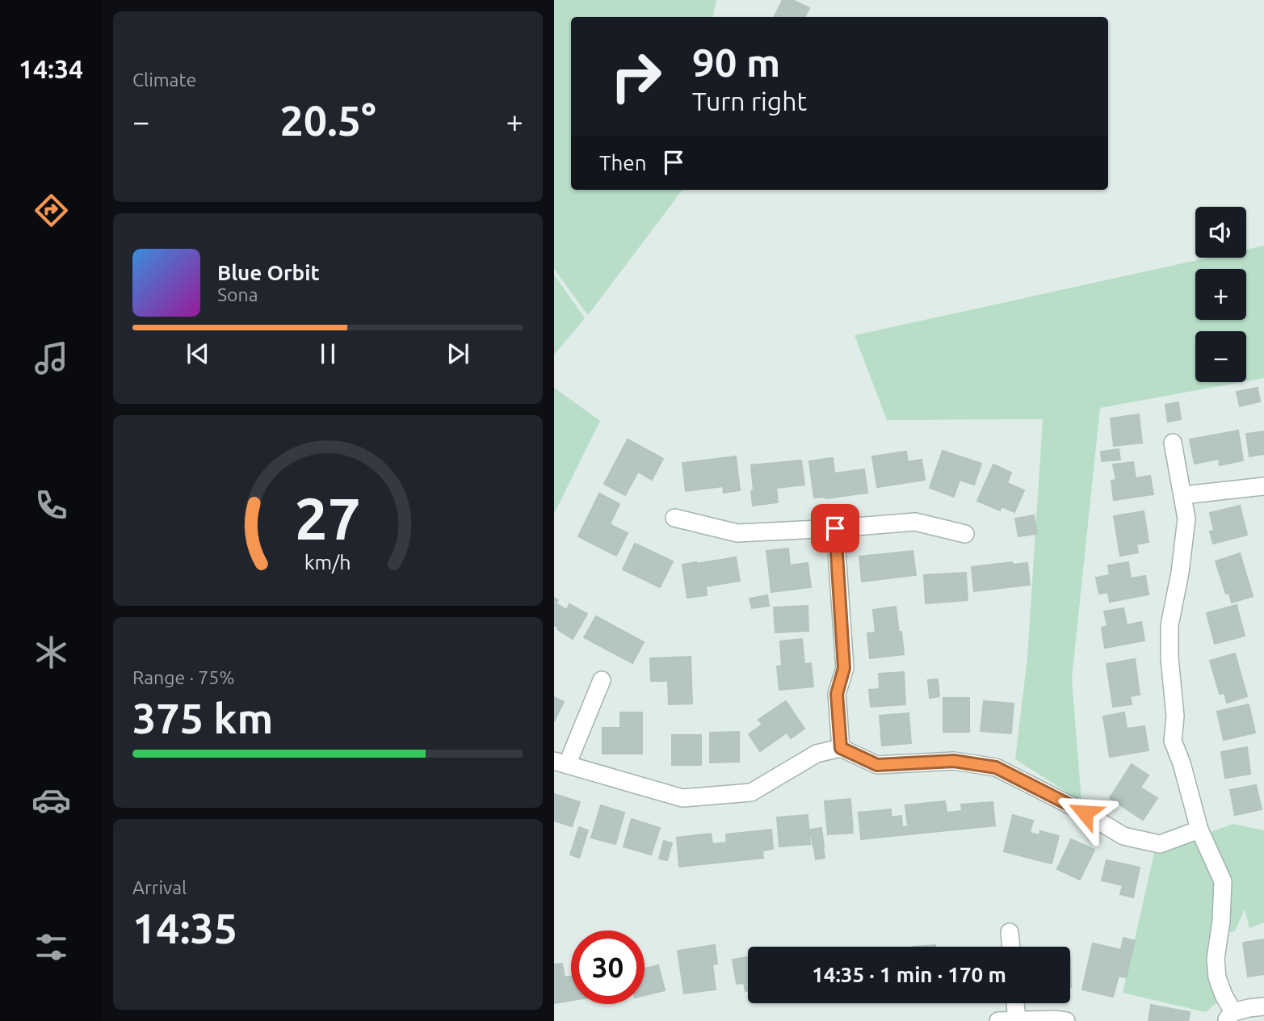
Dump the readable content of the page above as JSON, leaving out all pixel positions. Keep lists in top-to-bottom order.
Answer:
{
  "page": {
    "tabs": "14:34",
    "tile": [
      "Climate",
      ["Range · 75%", "375 km"],
      ["Arrival", "14:35"]
    ],
    "turn": ["90 m", "Turn right"],
    "heat": ["−", "20.5°", "+"],
    "then": "Then",
    "map_buttons": ["+", "−"],
    "song": ["Blue Orbit", "Sona"],
    "limit": "30",
    "trip": "14:35 · 1 min · 170 m",
    "gauge": ["27", "km/h"]
  }
}
